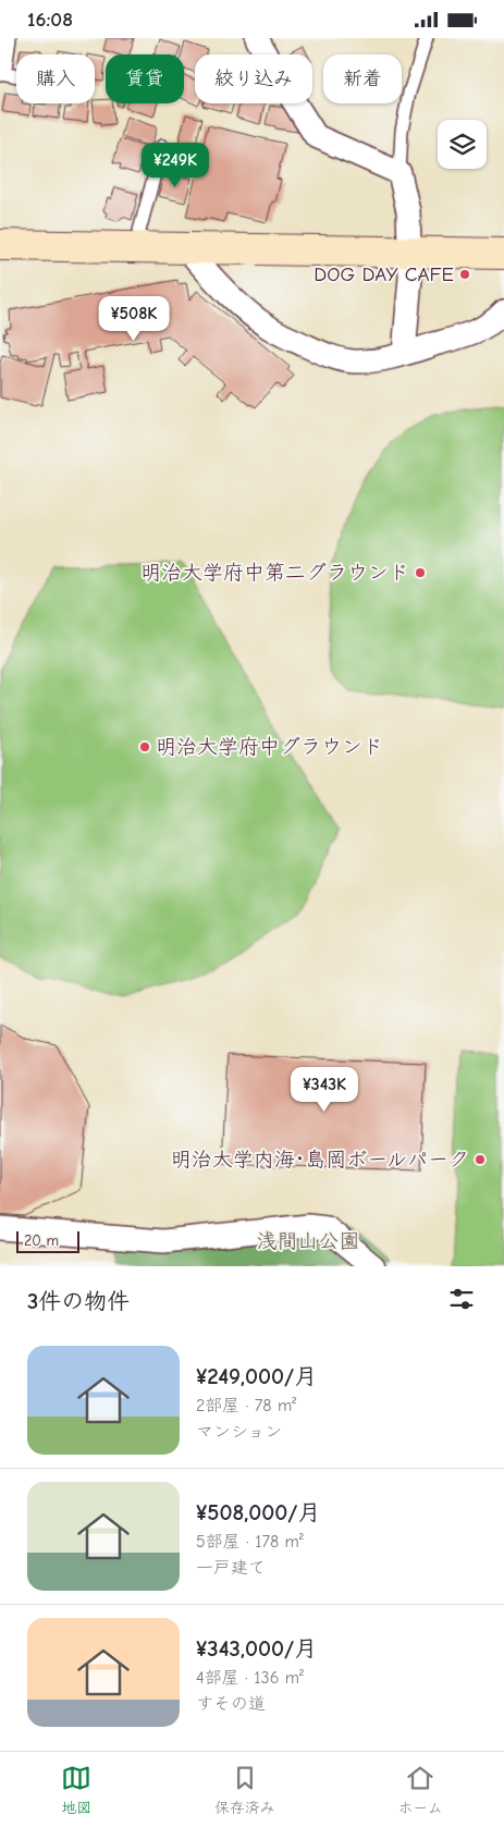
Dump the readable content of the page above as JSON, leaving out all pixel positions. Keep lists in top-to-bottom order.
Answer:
{
  "parks": ["浅間山公園"],
  "places": [
    "DOG DAY CAFE",
    "明治大学府中第二グラウンド",
    "明治大学府中グラウンド",
    "明治大学内海･島岡ボールパーク"
  ],
  "scale_bar": "20 m",
  "page": {
    "status": "16:08",
    "chip": [
      "購入",
      "賃貸",
      "絞り込み",
      "新着"
    ],
    "price": ["¥249K", "¥508K", "¥343K"],
    "scale": "20 m",
    "heading": "3件の物件",
    "list": [
      {
        "name": "¥249,000/月",
        "note": "2部屋 · 78 m² · マンション"
      },
      {
        "name": "¥508,000/月",
        "note": "5部屋 · 178 m² · 一戸建て"
      },
      {
        "name": "¥343,000/月",
        "note": "4部屋 · 136 m² · すその道"
      }
    ],
    "tabs": ["地図", "保存済み", "ホーム"]
  }
}
